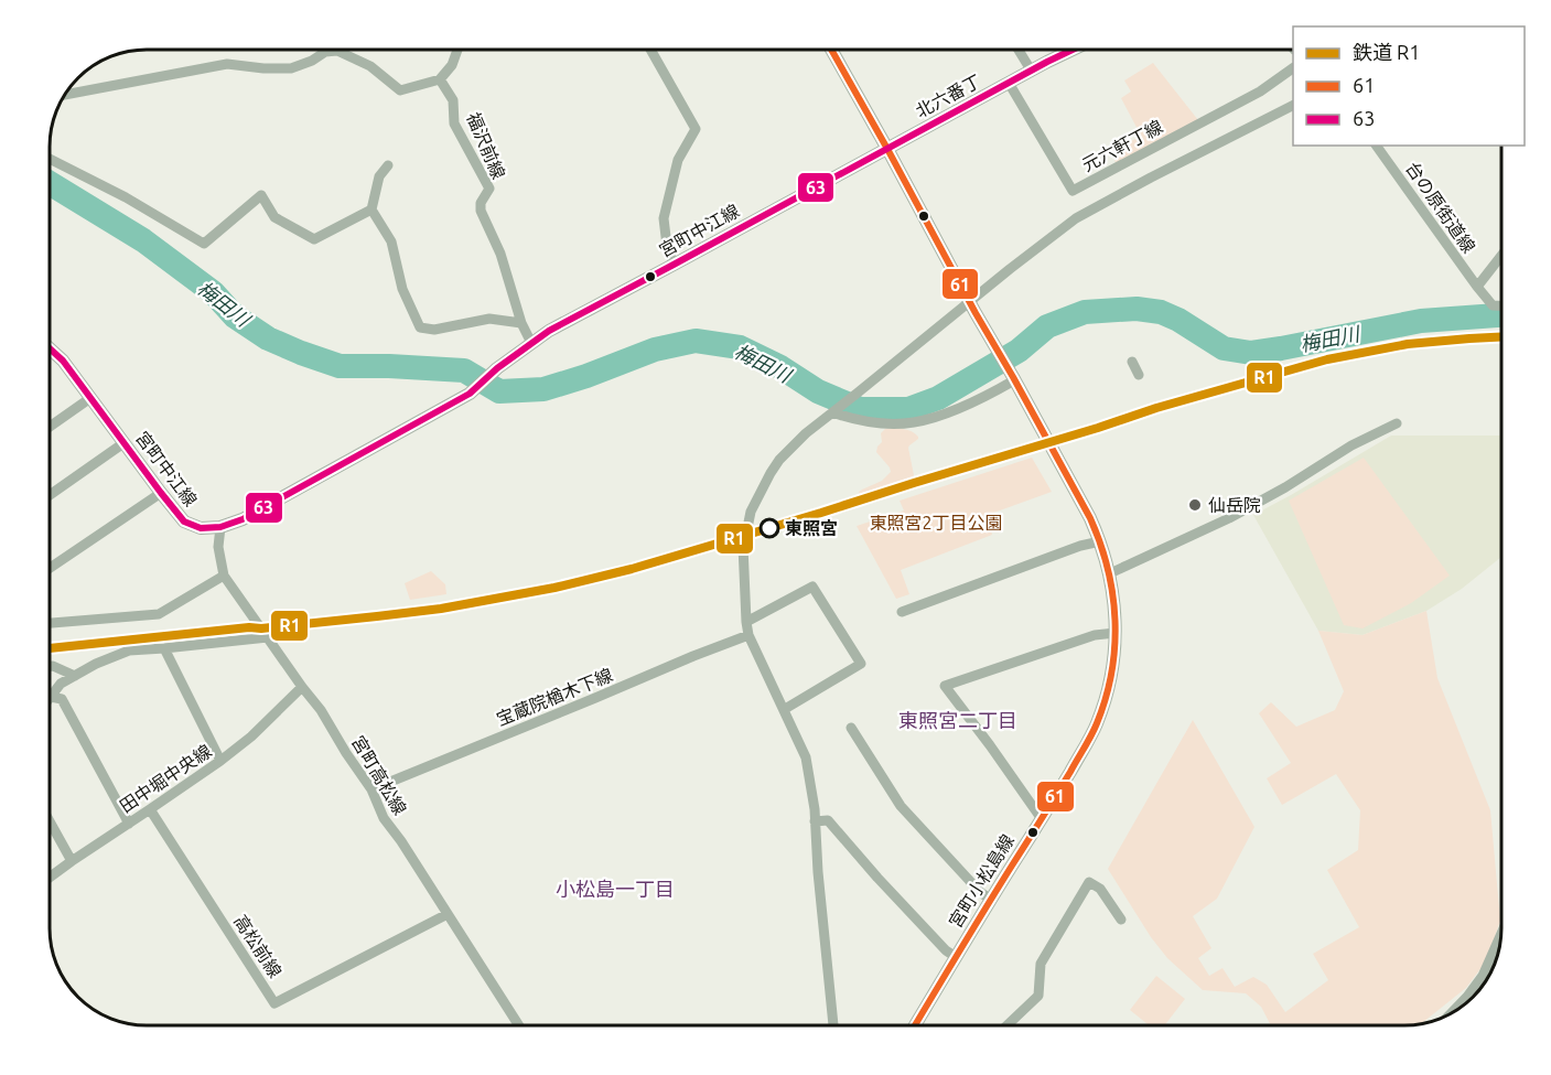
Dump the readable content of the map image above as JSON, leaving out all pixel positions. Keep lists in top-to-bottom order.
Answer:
{
  "streets": {
    "street": [
      "北六番丁",
      "福沢前線",
      "元六軒丁線",
      "台の原街道線",
      "宮町中江線",
      "宝蔵院楢木下線",
      "宮町高松線",
      "田中堀中央線",
      "宮町小松島線",
      "高松前線"
    ]
  },
  "crossings": [
    ["北六番丁", "元六軒丁線"],
    ["北六番丁", "宮町中江線"],
    ["北六番丁", "宮町小松島線"],
    ["福沢前線", "宮町中江線"],
    ["宮町中江線", "宮町高松線"],
    ["宮町中江線", "宮町小松島線"],
    ["宝蔵院楢木下線", "宮町高松線"],
    ["宮町高松線", "田中堀中央線"],
    ["宮町高松線", "高松前線"],
    ["田中堀中央線", "高松前線"]
  ],
  "districts": ["東照宮二丁目", "小松島一丁目"],
  "water": ["梅田川"],
  "parks": ["東照宮2丁目公園"],
  "places": ["仙岳院", "東照宮"],
  "lines": ["transit line 61", "transit line 63", "rail line R1"],
  "legend": ["鉄道 R1", "61", "63"]
}
